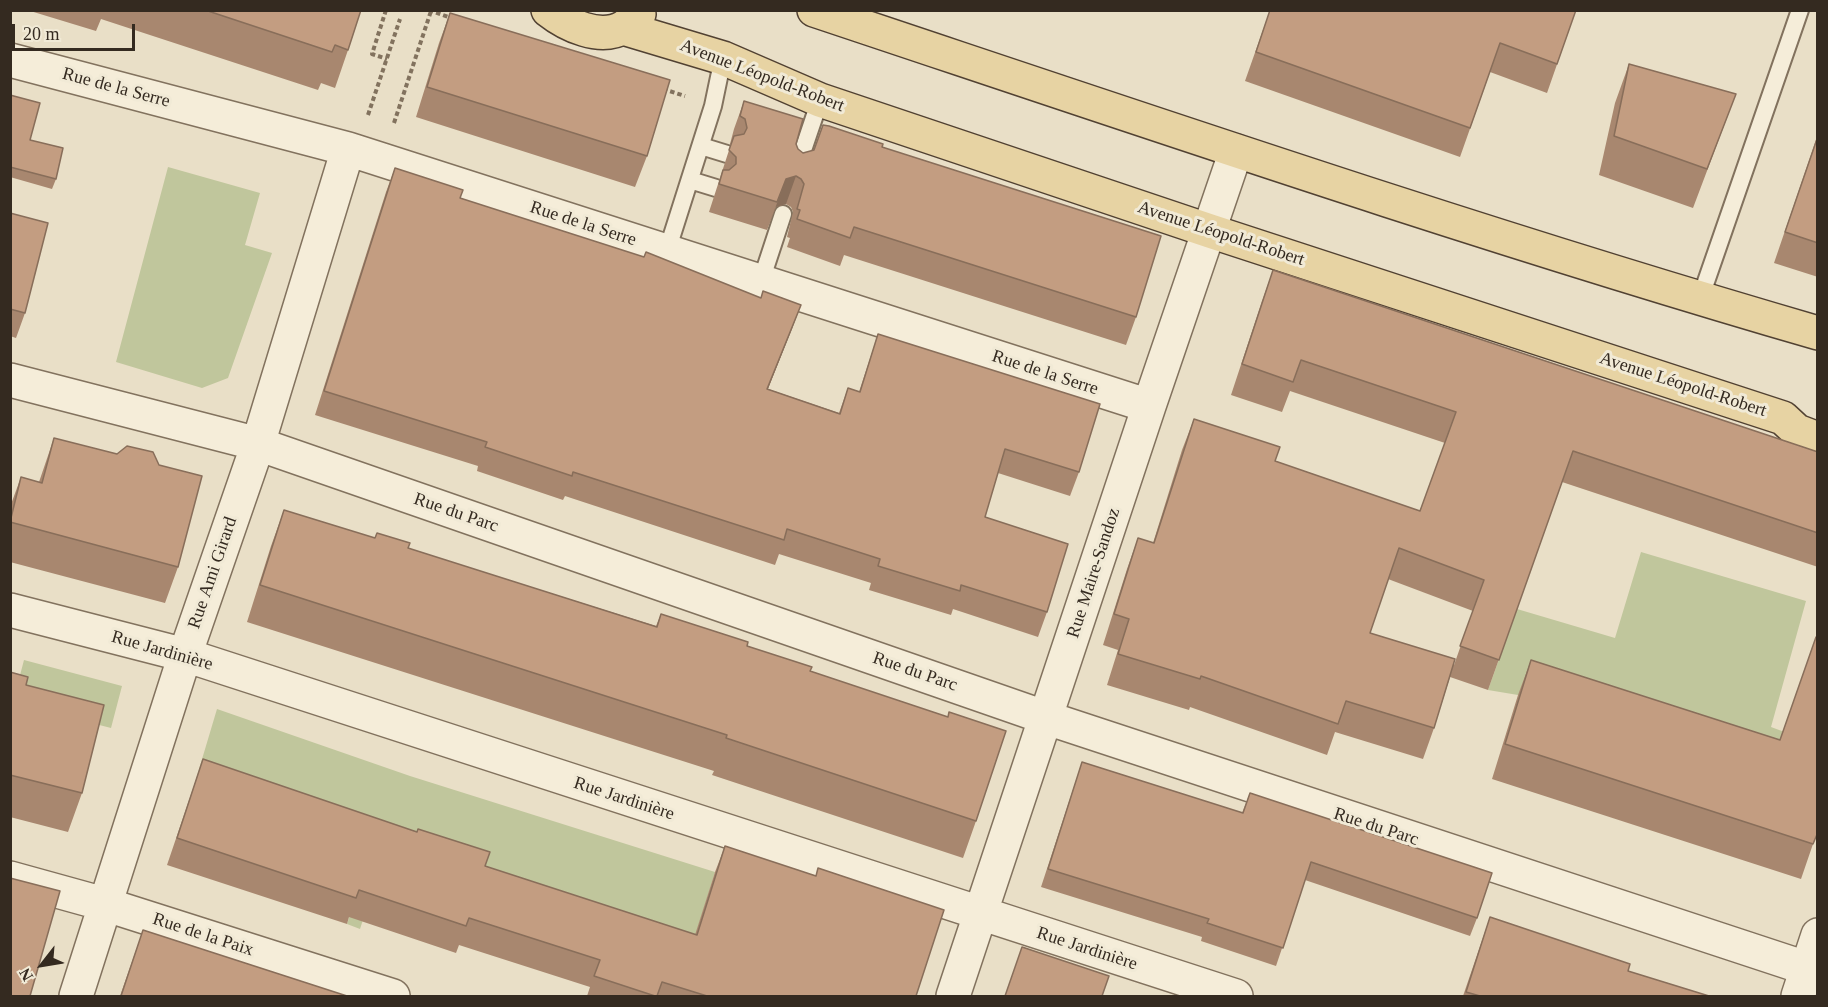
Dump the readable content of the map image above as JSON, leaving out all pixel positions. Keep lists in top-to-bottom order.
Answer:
{
  "streets": {
    "main road": ["Avenue Léopold-Robert"],
    "street": [
      "Rue de la Serre",
      "Rue du Parc",
      "Rue Ami Girard",
      "Rue Maire-Sandoz",
      "Rue Jardinière",
      "Rue de la Paix"
    ]
  },
  "crossings": [
    ["Avenue Léopold-Robert", "Rue Maire-Sandoz"],
    ["Rue de la Serre", "Rue Ami Girard"],
    ["Rue de la Serre", "Rue Maire-Sandoz"],
    ["Rue du Parc", "Rue Ami Girard"],
    ["Rue du Parc", "Rue Maire-Sandoz"],
    ["Rue Ami Girard", "Rue Jardinière"],
    ["Rue Ami Girard", "Rue de la Paix"],
    ["Rue Maire-Sandoz", "Rue Jardinière"]
  ],
  "scale_bar": "20 m",
  "north": "bottom left"
}
